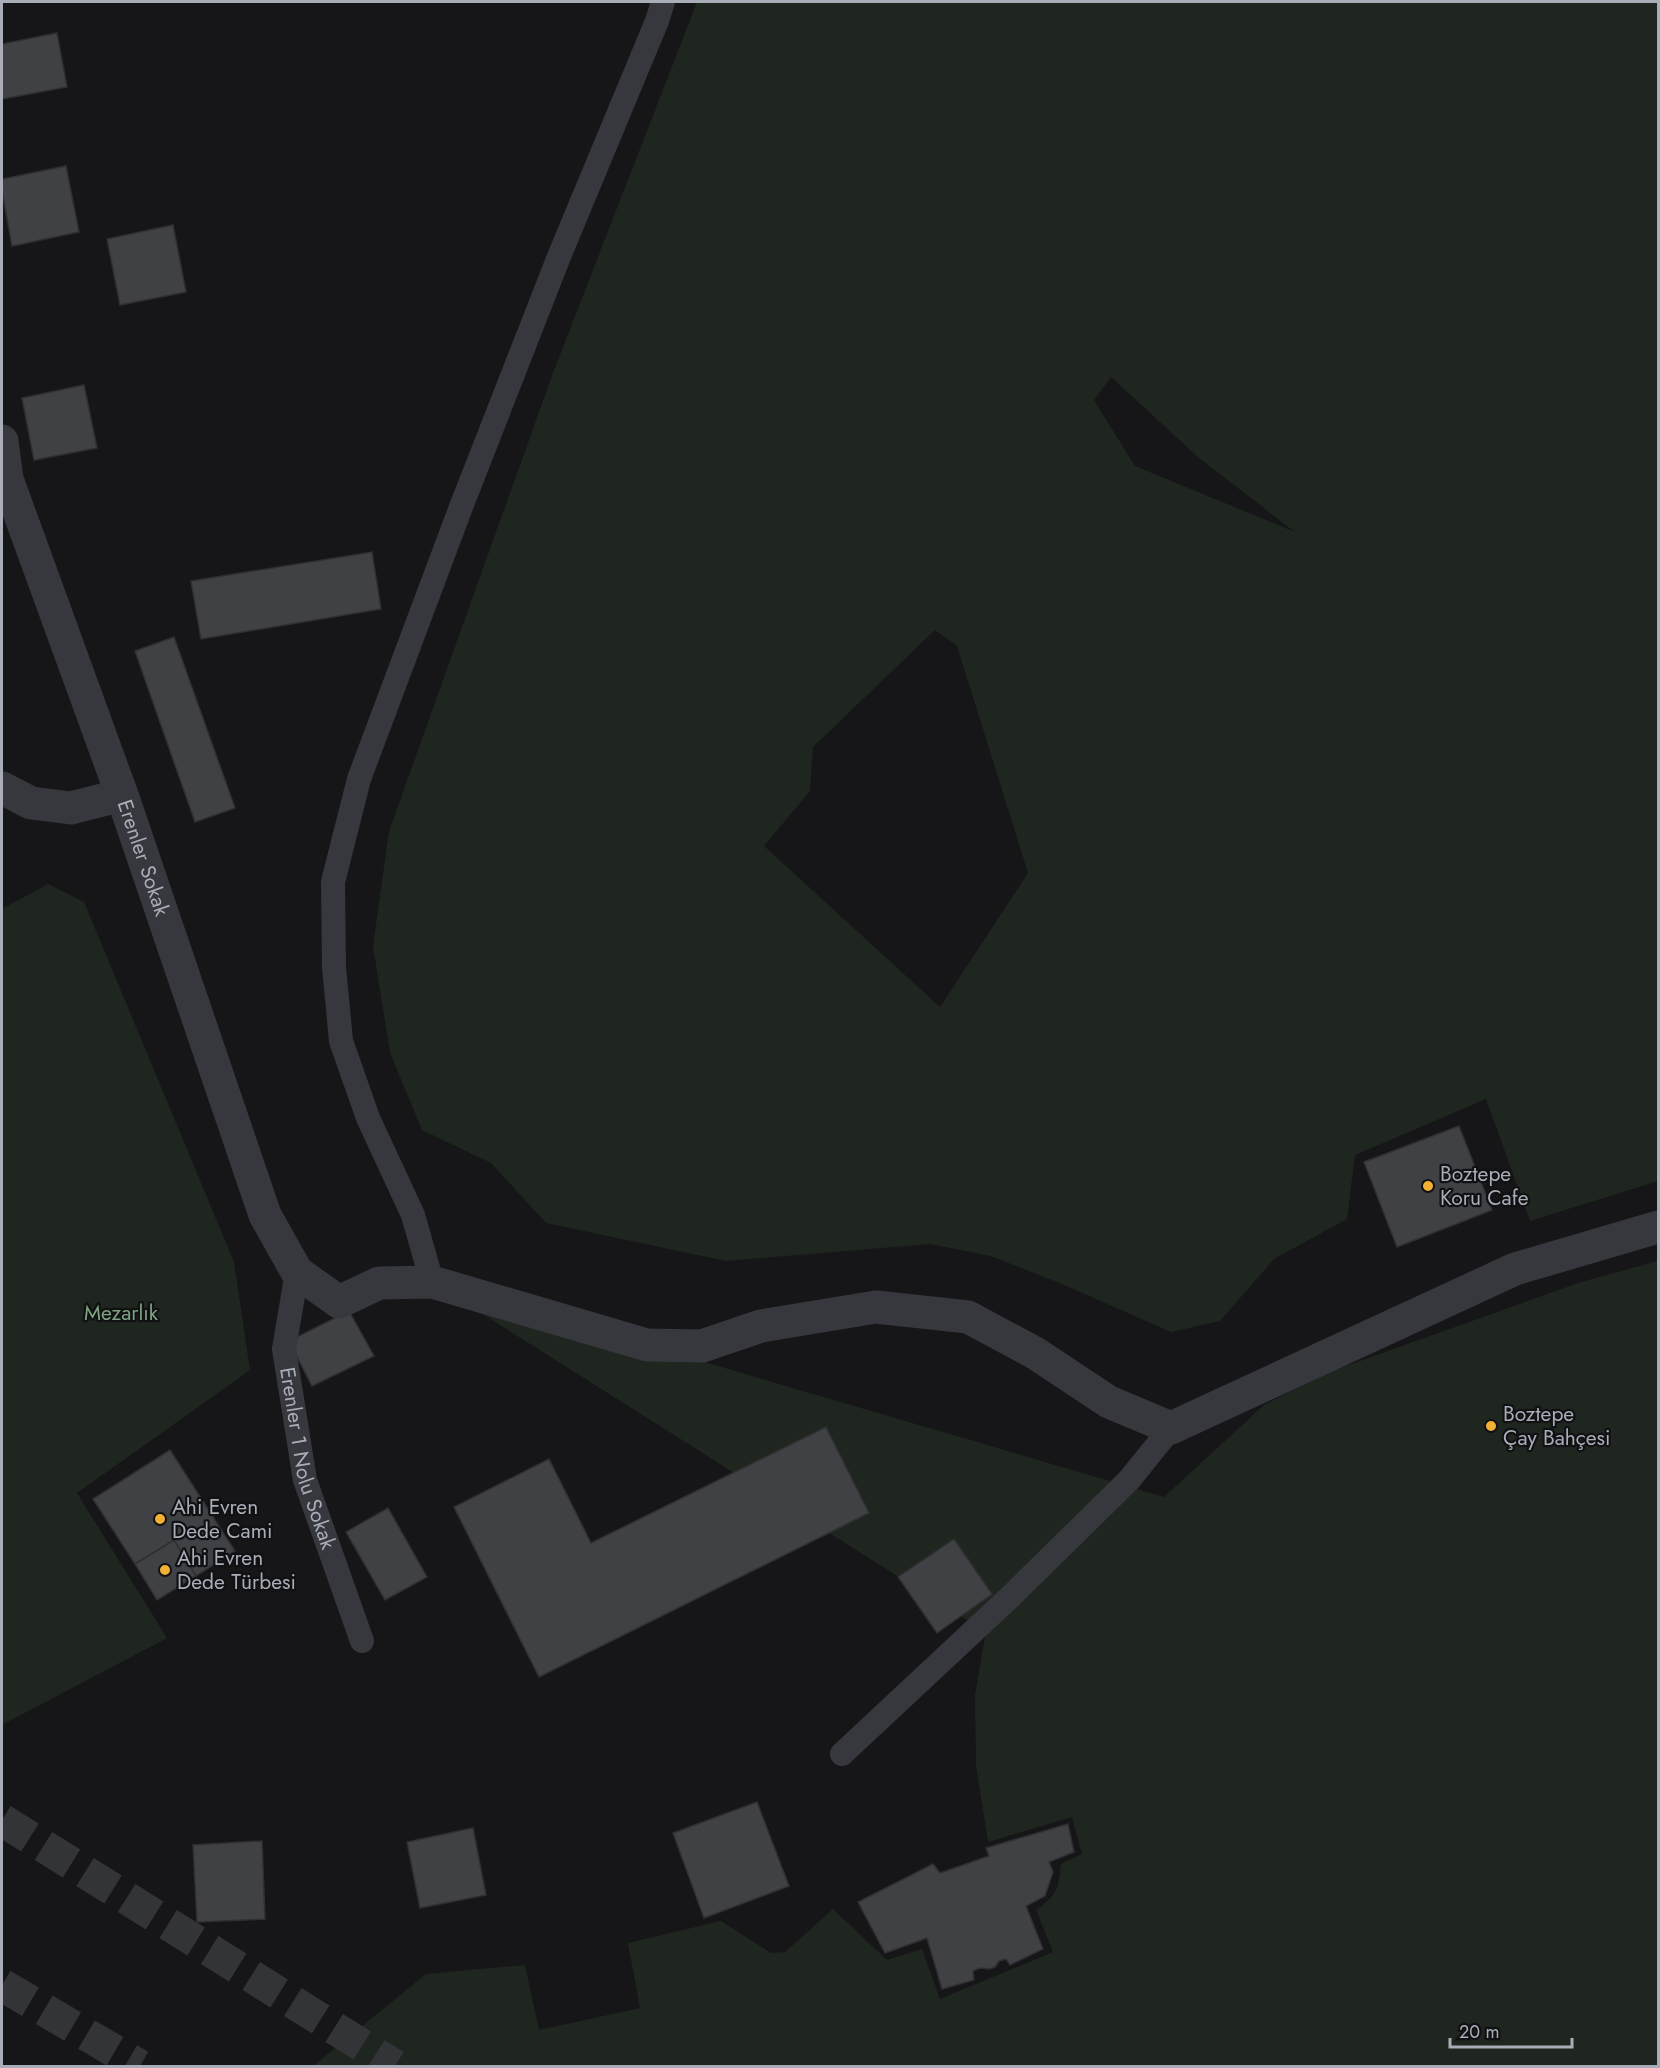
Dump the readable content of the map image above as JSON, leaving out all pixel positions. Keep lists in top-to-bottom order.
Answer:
{
  "streets": {
    "street": ["Erenler Sokak"],
    "lane": ["Erenler 1 Nolu Sokak"]
  },
  "crossings": [
    ["Erenler Sokak", "Erenler 1 Nolu Sokak"]
  ],
  "parks": ["Mezarlık"],
  "places": [
    "Boztepe Koru Cafe",
    "Boztepe Çay Bahçesi",
    "Ahi Evren Dede Cami",
    "Ahi Evren Dede Türbesi"
  ],
  "scale_bar": "20 m"
}
